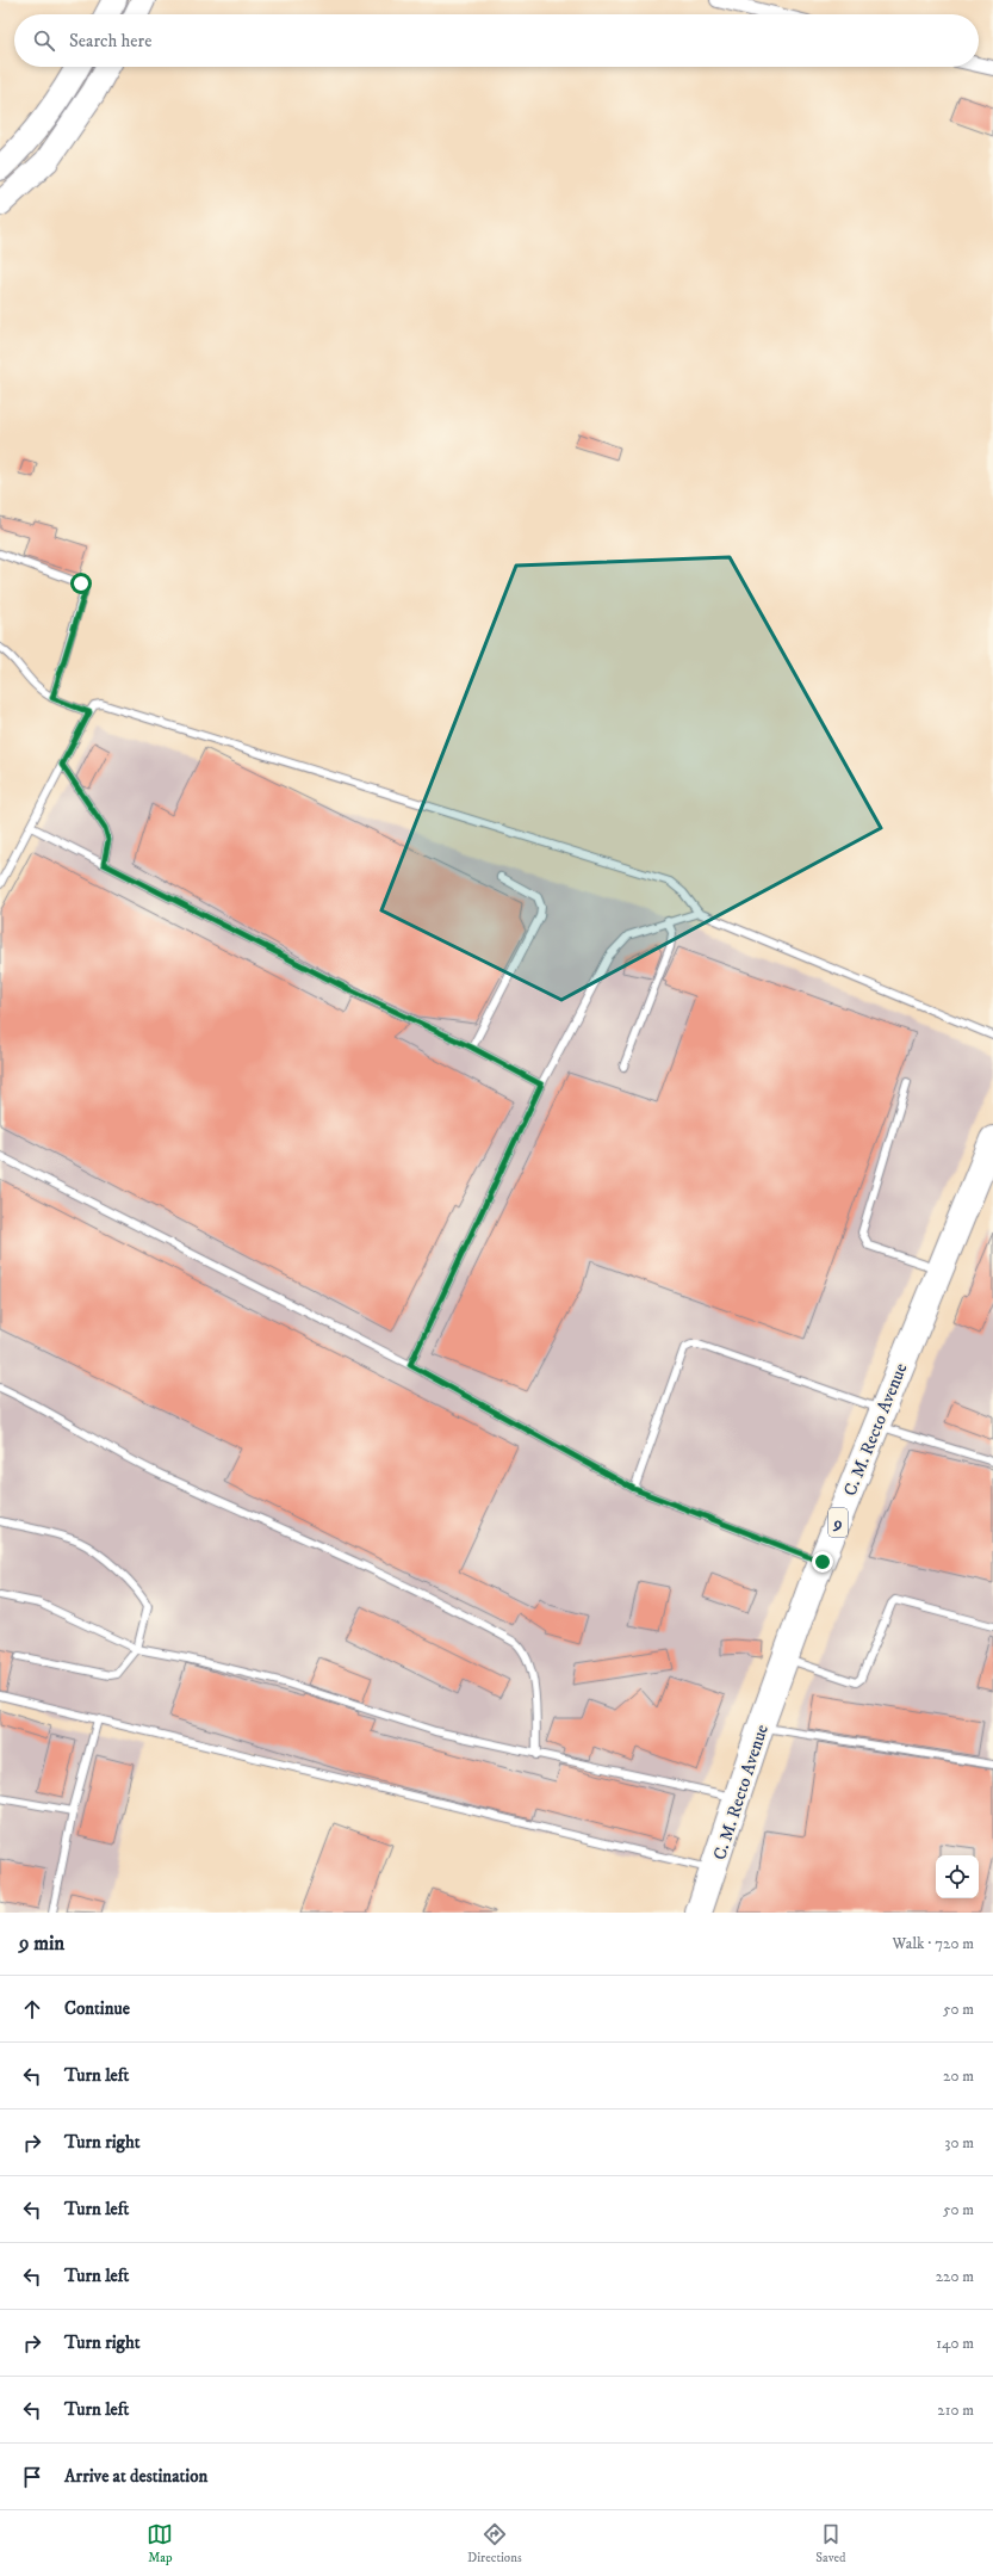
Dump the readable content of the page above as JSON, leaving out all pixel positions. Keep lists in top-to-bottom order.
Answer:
{
  "streets": {
    "highway": ["C. M. Recto Avenue", "9"]
  },
  "page": {
    "search": "Search here",
    "heading": ["9 min", "Walk · 720 m"],
    "list": [
      ["Continue", "50 m"],
      ["Turn left", "20 m"],
      ["Turn right", "30 m"],
      ["Turn left", "50 m"],
      ["Turn left", "220 m"],
      ["Turn right", "140 m"],
      ["Turn left", "210 m"],
      "Arrive at destination"
    ],
    "nav": ["Map", "Directions", "Saved"]
  }
}
